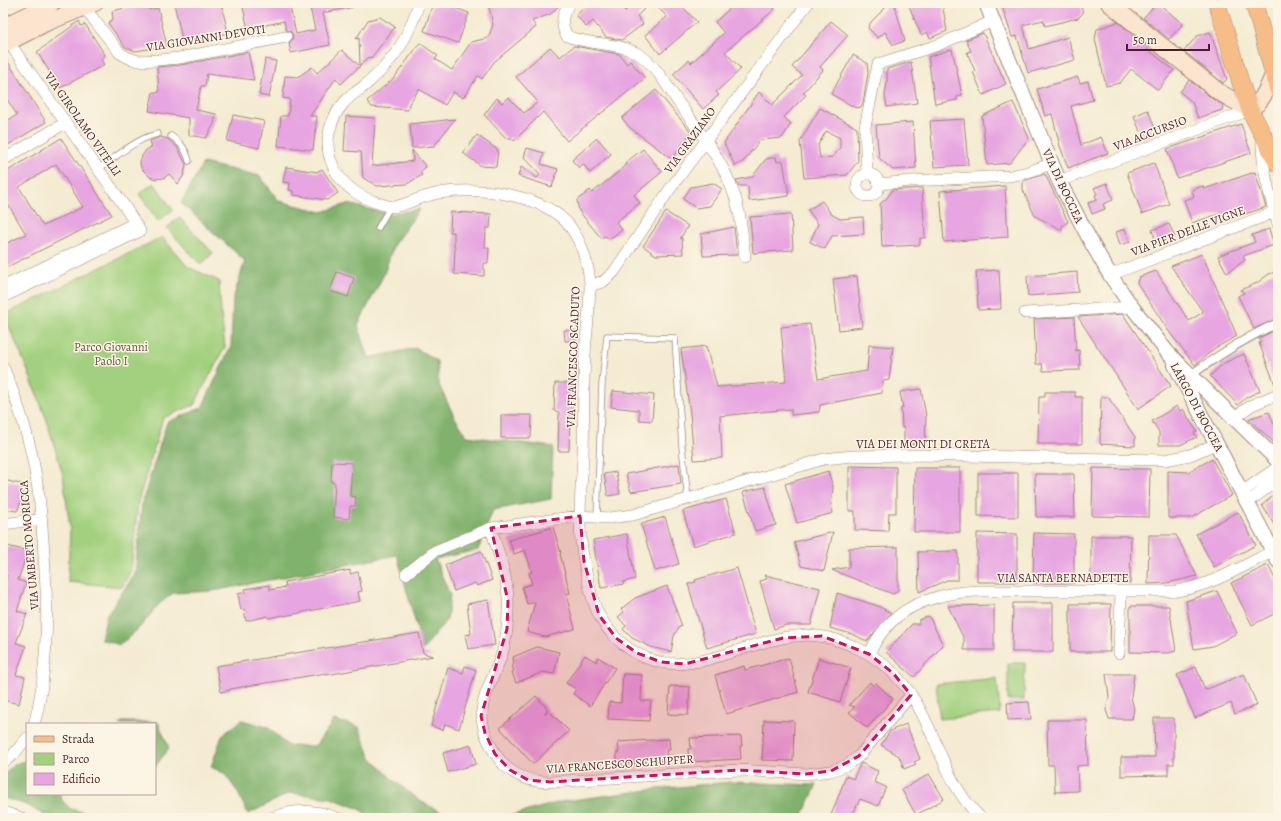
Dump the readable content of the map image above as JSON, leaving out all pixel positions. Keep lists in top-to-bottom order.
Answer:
{
  "streets": {
    "street": [
      "VIA GIOVANNI DEVOTI",
      "VIA GIROLAMO VITELLI",
      "VIA ACCURSIO",
      "VIA GRAZIANO",
      "VIA DI BOCCEA",
      "VIA PIER DELLE VIGNE",
      "VIA FRANCESCO SCADUTO",
      "LARGO DI BOCCEA",
      "VIA DEI MONTI DI CRETA",
      "VIA UMBERTO MORICCA",
      "VIA SANTA BERNADETTE",
      "VIA FRANCESCO SCHUPFER"
    ]
  },
  "crossings": [
    ["VIA ACCURSIO", "VIA DI BOCCEA"],
    ["VIA GRAZIANO", "VIA FRANCESCO SCADUTO"],
    ["VIA DI BOCCEA", "VIA PIER DELLE VIGNE"],
    ["VIA DI BOCCEA", "LARGO DI BOCCEA"],
    ["VIA FRANCESCO SCADUTO", "VIA DEI MONTI DI CRETA"],
    ["VIA FRANCESCO SCADUTO", "VIA SANTA BERNADETTE"],
    ["VIA FRANCESCO SCADUTO", "VIA FRANCESCO SCHUPFER"],
    ["LARGO DI BOCCEA", "VIA DEI MONTI DI CRETA"],
    ["LARGO DI BOCCEA", "VIA SANTA BERNADETTE"]
  ],
  "parks": ["Parco Giovanni Paolo I"],
  "legend": ["Strada", "Parco", "Edificio"],
  "scale_bar": "50 m"
}
